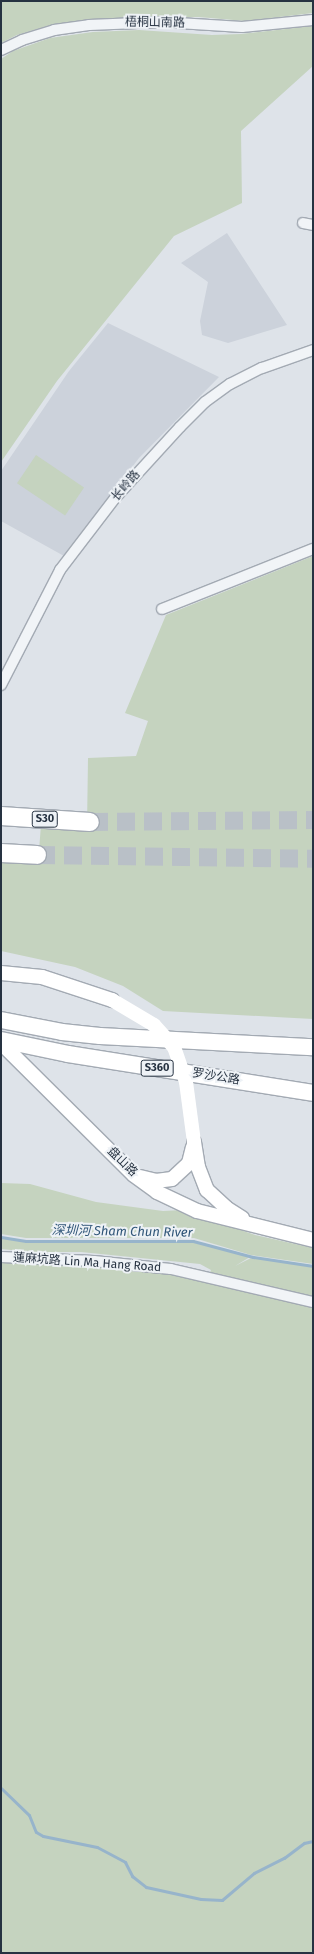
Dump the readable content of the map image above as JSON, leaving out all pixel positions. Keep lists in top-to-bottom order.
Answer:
{
  "streets": {
    "highway": ["S30"],
    "main road": ["S360", "罗沙公路", "盘山路"],
    "street": ["梧桐山南路", "长岭路", "蓮麻坑路 Lin Ma Hang Road"]
  },
  "crossings": [
    ["罗沙公路", "盘山路"]
  ],
  "water": ["深圳河 Sham Chun River"]
}
